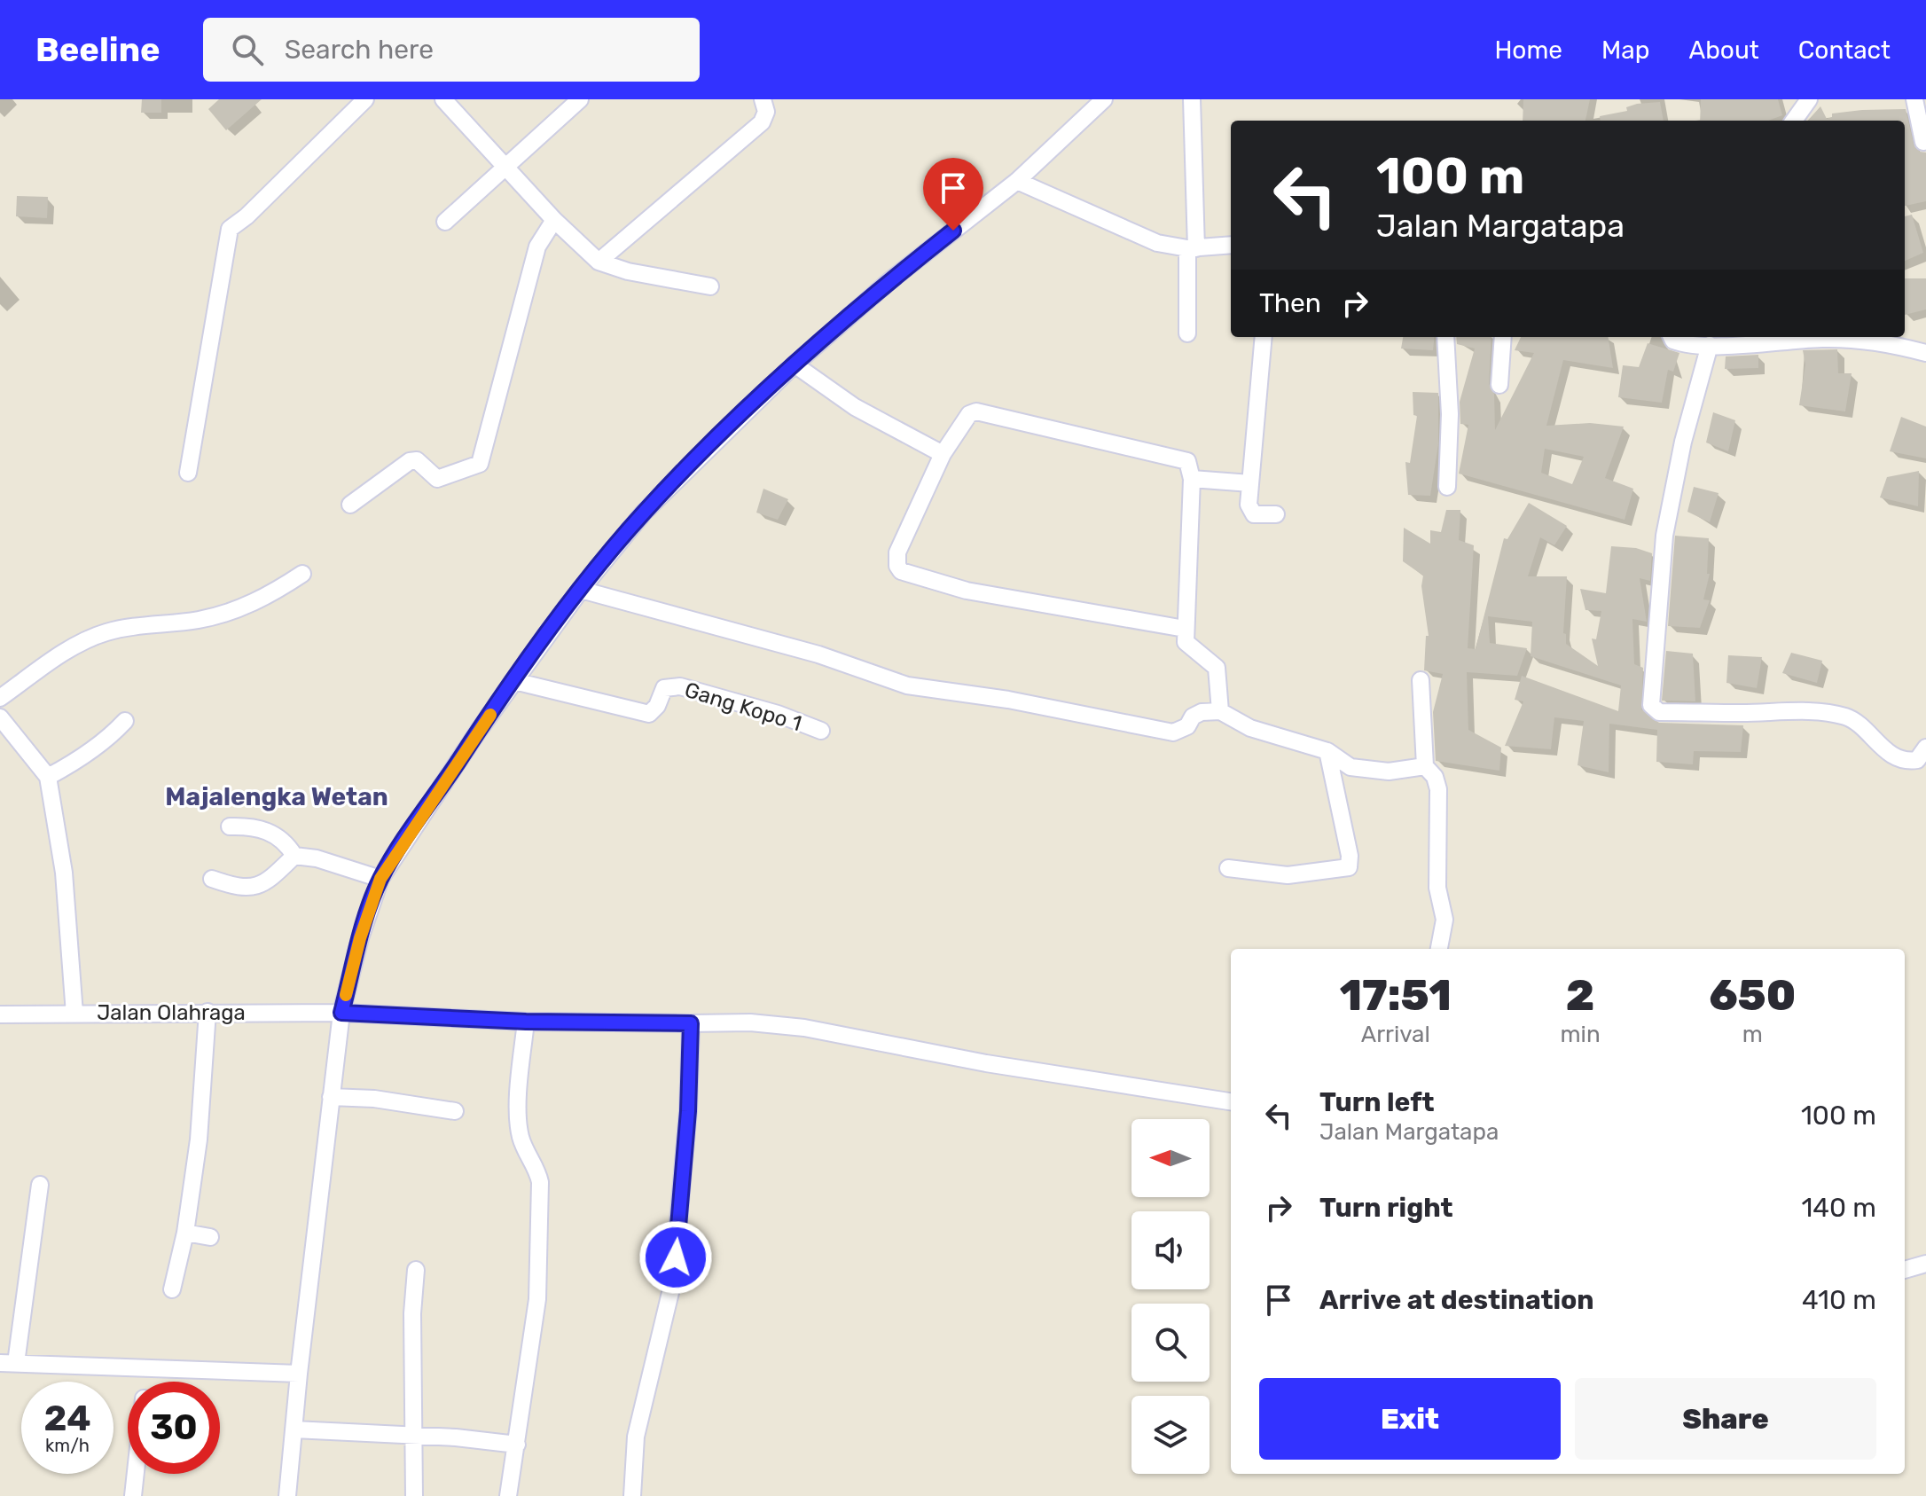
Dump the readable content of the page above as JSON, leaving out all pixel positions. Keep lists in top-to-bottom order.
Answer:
{
  "streets": {
    "street": ["Gang Kopo 1", "Jalan Olahraga"]
  },
  "districts": ["Majalengka Wetan"],
  "north": "left",
  "page": {
    "header": "Beeline",
    "search": "Search here",
    "nav": [
      "Home",
      "Map",
      "About",
      "Contact"
    ],
    "turn": ["100 m", "Jalan Margatapa"],
    "then": "Then",
    "eta": [
      "17:51",
      "Arrival",
      "2",
      "min",
      "650",
      "m"
    ],
    "list": [
      {
        "name": "Turn left",
        "note": "Jalan Margatapa",
        "value": "100 m"
      },
      {
        "name": "Turn right",
        "value": "140 m"
      },
      {
        "name": "Arrive at destination",
        "value": "410 m"
      }
    ],
    "buttons": ["Exit", "Share"],
    "speed": "24 km/h",
    "limit": "30"
  }
}
